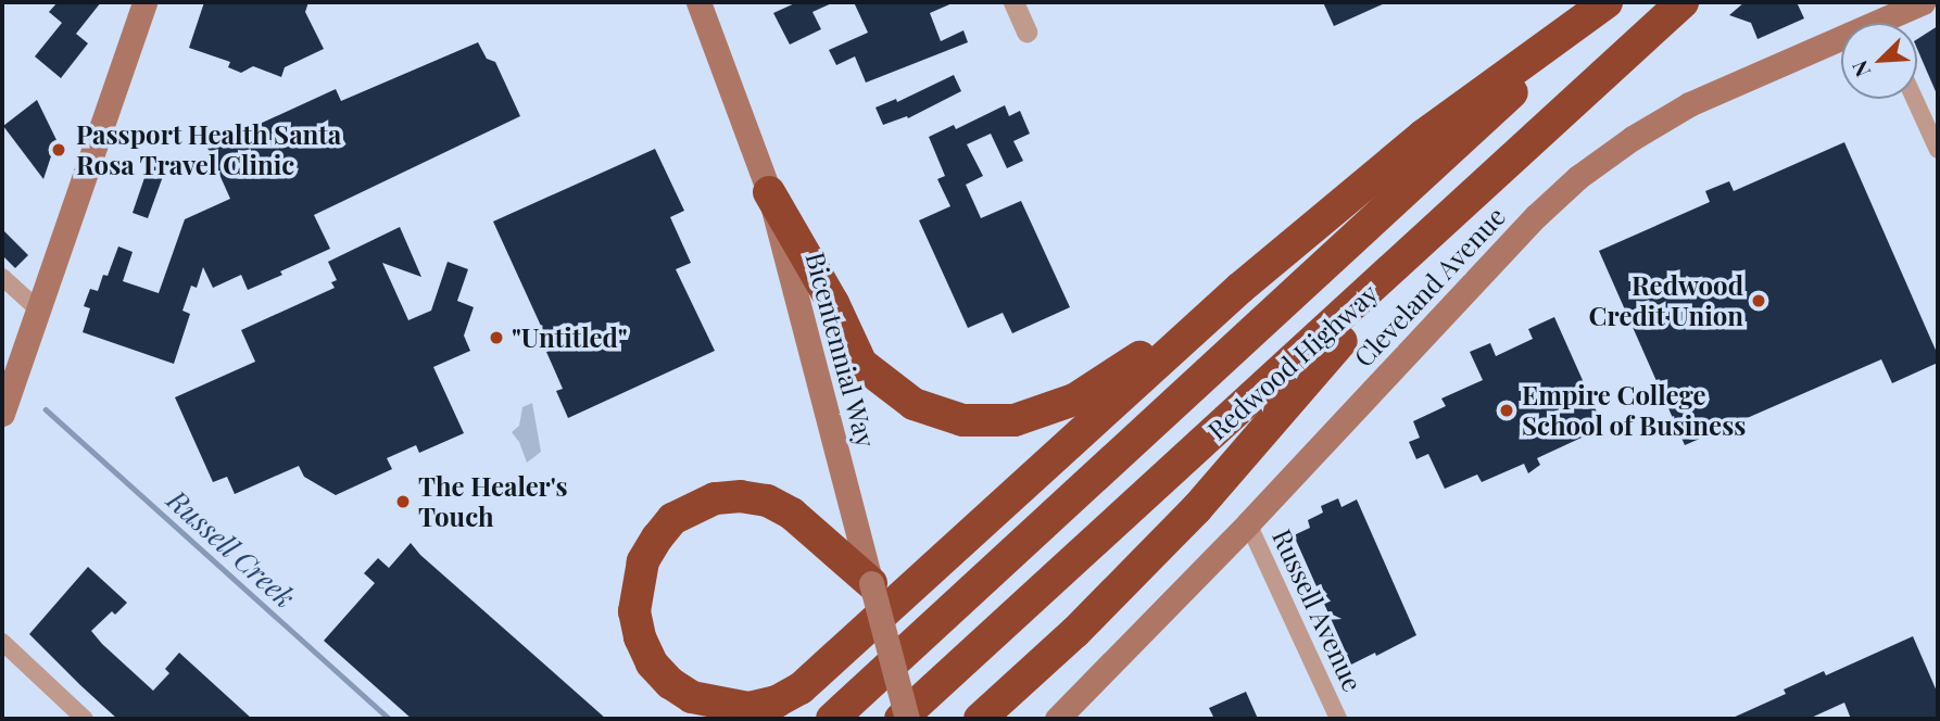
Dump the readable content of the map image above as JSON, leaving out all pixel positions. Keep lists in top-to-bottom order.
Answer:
{
  "streets": {
    "highway": ["Redwood Highway"],
    "main road": ["Cleveland Avenue", "Bicentennial Way"],
    "street": ["Russell Avenue"]
  },
  "crossings": [
    ["Cleveland Avenue", "Russell Avenue"]
  ],
  "water": ["Russell Creek"],
  "places": [
    "Passport Health Santa Rosa Travel Clinic",
    "Redwood Credit Union",
    "\"Untitled\"",
    "Empire College School of Business",
    "The Healer's Touch"
  ],
  "north": "bottom left"
}
